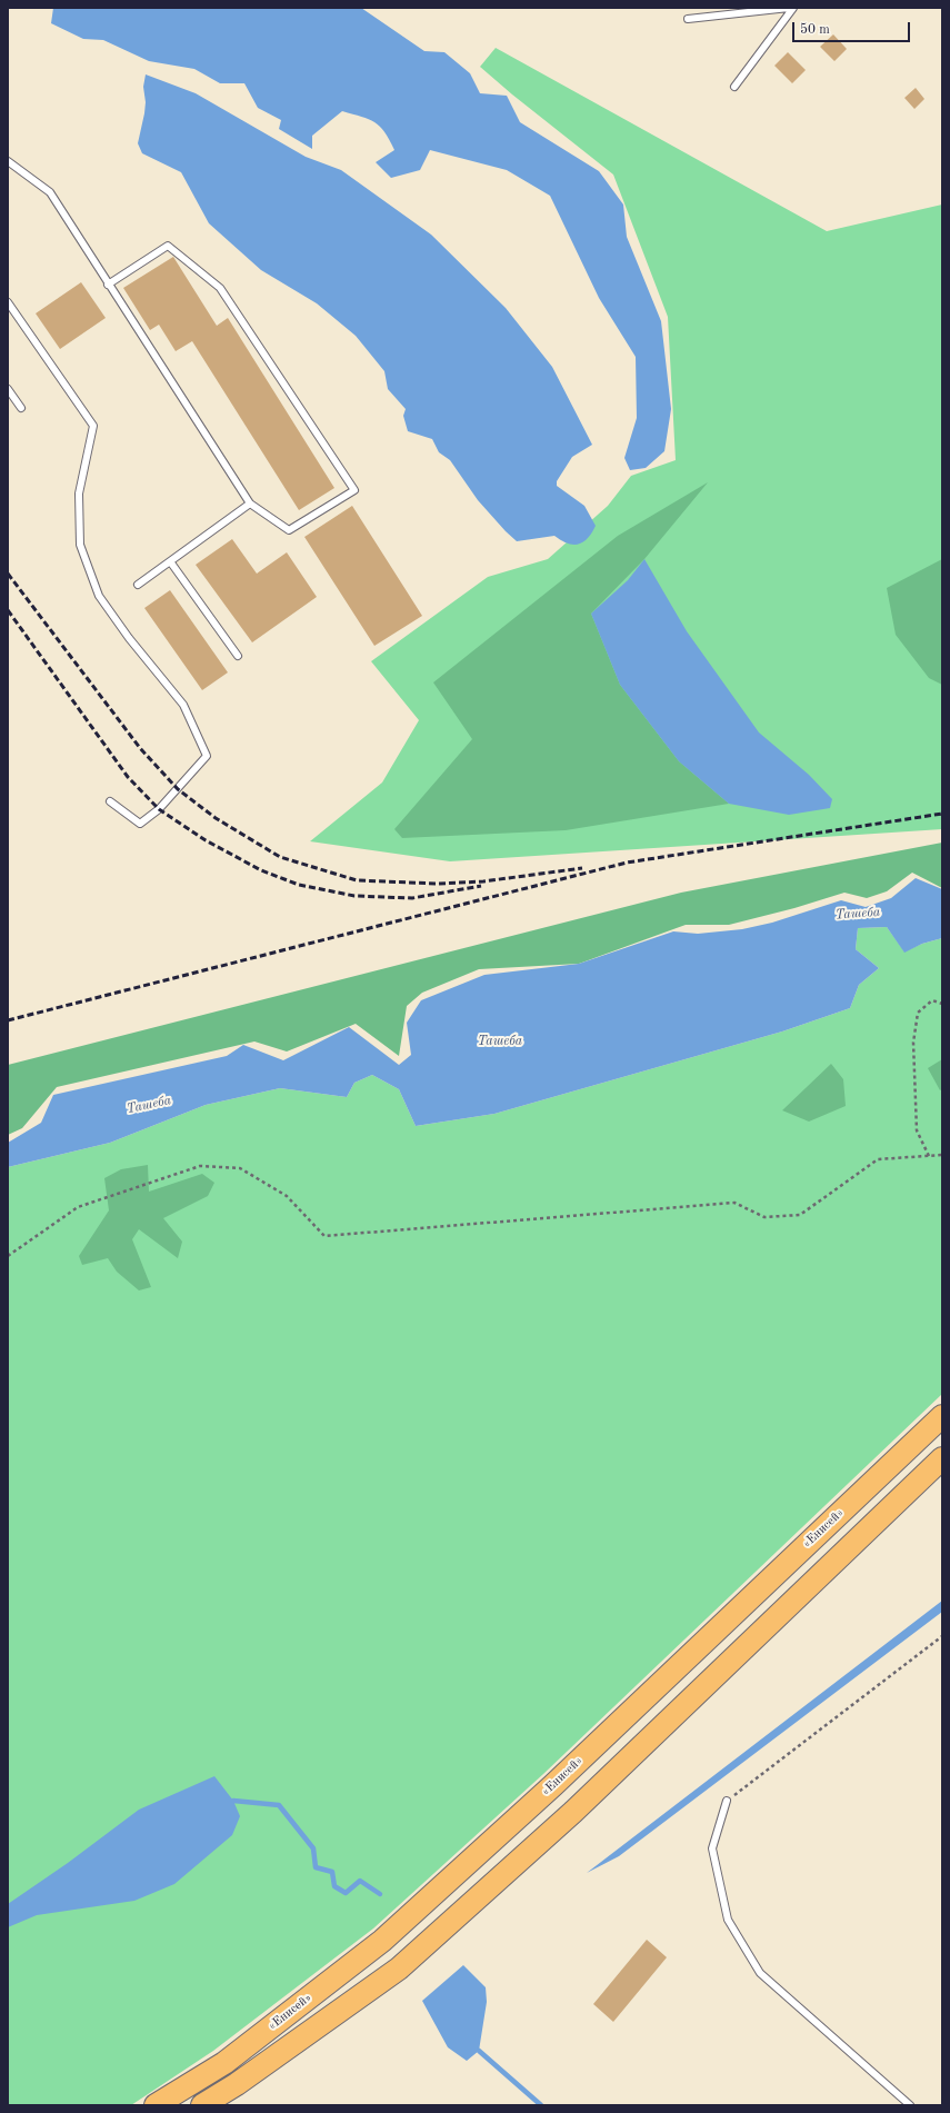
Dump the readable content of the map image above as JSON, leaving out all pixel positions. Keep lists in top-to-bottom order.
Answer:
{
  "streets": {
    "highway": ["«Енисей»"]
  },
  "water": ["Ташеба"],
  "scale_bar": "50 m"
}
